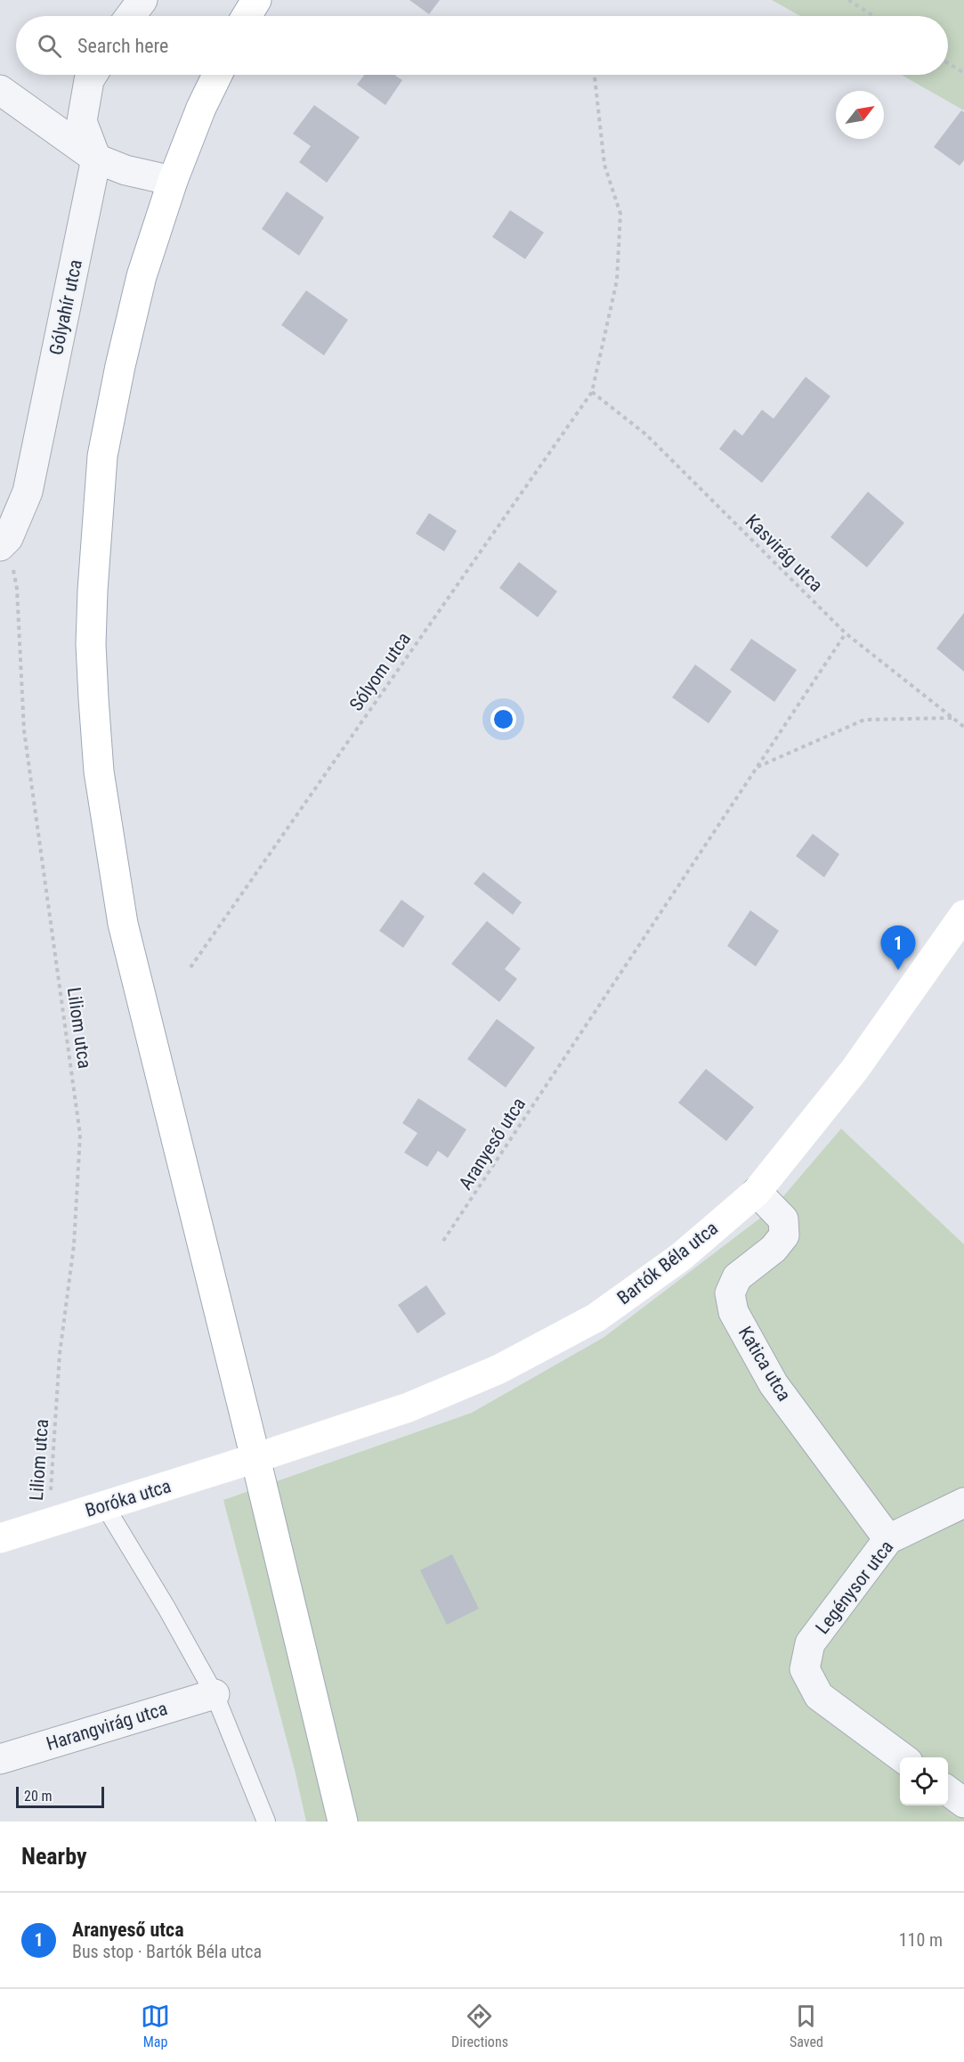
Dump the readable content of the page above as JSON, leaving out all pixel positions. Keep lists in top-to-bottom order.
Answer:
{
  "streets": {
    "main road": ["Bartók Béla utca", "Boróka utca"],
    "street": [
      "Gólyahír utca",
      "Katica utca",
      "Legénysor utca",
      "Harangvirág utca"
    ],
    "path": [
      "Kasvirág utca",
      "Sólyom utca",
      "Liliom utca",
      "Aranyeső utca"
    ]
  },
  "crossings": [
    ["Gólyahír utca", "Liliom utca"],
    ["Kasvirág utca", "Sólyom utca"],
    ["Kasvirág utca", "Aranyeső utca"],
    ["Liliom utca", "Boróka utca"],
    ["Bartók Béla utca", "Katica utca"],
    ["Bartók Béla utca", "Boróka utca"],
    ["Katica utca", "Legénysor utca"]
  ],
  "scale_bar": "20 m",
  "north": "top right",
  "page": {
    "search": "Search here",
    "pins": "1",
    "scale": "20 m",
    "heading": "Nearby",
    "list": [
      {
        "mark": "1",
        "name": "Aranyeső utca",
        "note": "Bus stop · Bartók Béla utca",
        "value": "110 m"
      }
    ],
    "nav": ["Map", "Directions", "Saved"]
  }
}
